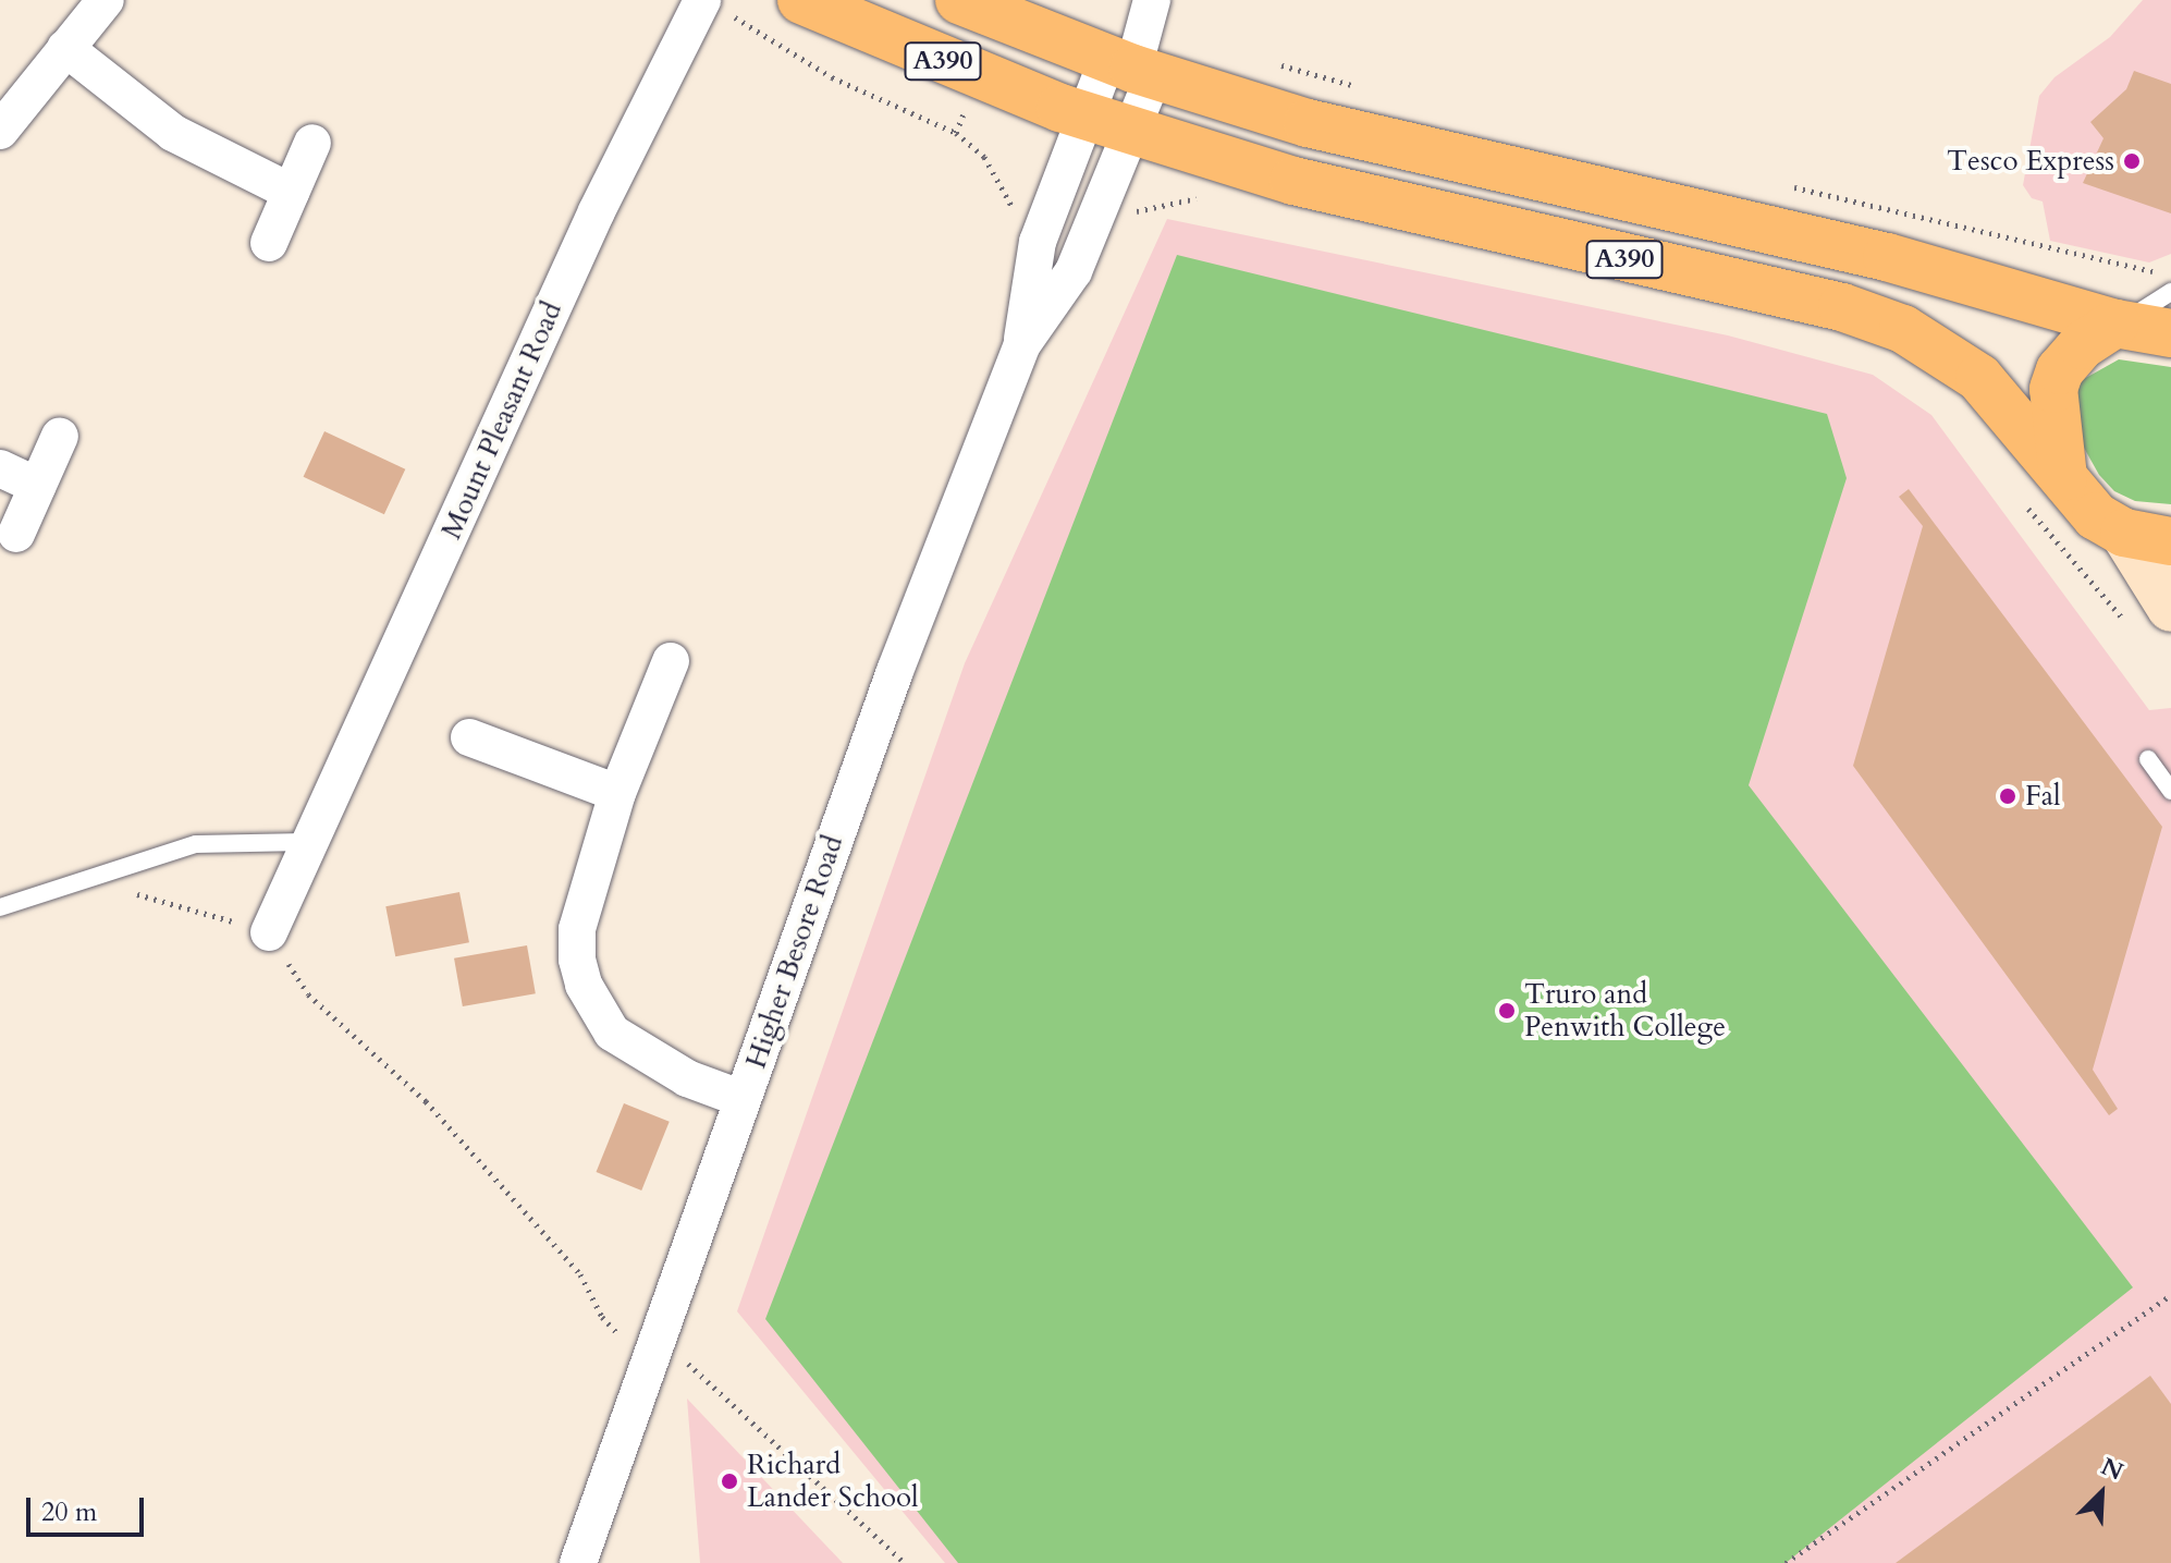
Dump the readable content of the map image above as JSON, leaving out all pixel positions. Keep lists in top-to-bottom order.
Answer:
{
  "streets": {
    "highway": ["A390"],
    "street": ["Mount Pleasant Road", "Higher Besore Road"]
  },
  "crossings": [
    ["A390", "Higher Besore Road"]
  ],
  "places": [
    "Tesco Express",
    "Fal",
    "Truro and Penwith College",
    "Richard Lander School"
  ],
  "scale_bar": "20 m",
  "north": "top right"
}
